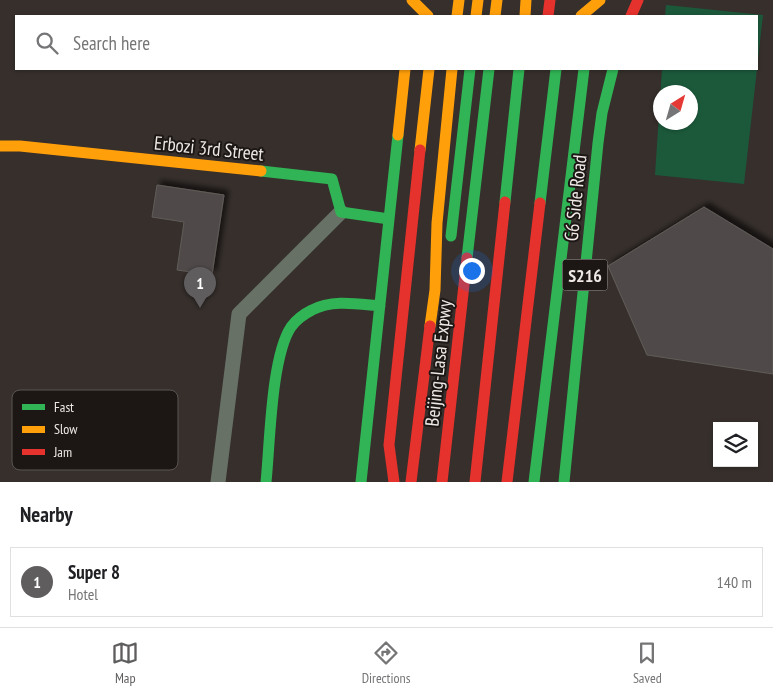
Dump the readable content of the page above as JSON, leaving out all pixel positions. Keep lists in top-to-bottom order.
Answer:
{
  "streets": {
    "main road": [
      "Erbozi 3rd Street",
      "G6 Side Road",
      "S216",
      "Beijing-Lasa Expwy"
    ]
  },
  "legend": ["Fast", "Slow", "Jam"],
  "north": "top right",
  "page": {
    "search": "Search here",
    "pins": "1",
    "heading": "Nearby",
    "list": [
      {
        "mark": "1",
        "name": "Super 8",
        "note": "Hotel",
        "value": "140 m"
      }
    ],
    "nav": ["Map", "Directions", "Saved"]
  }
}
